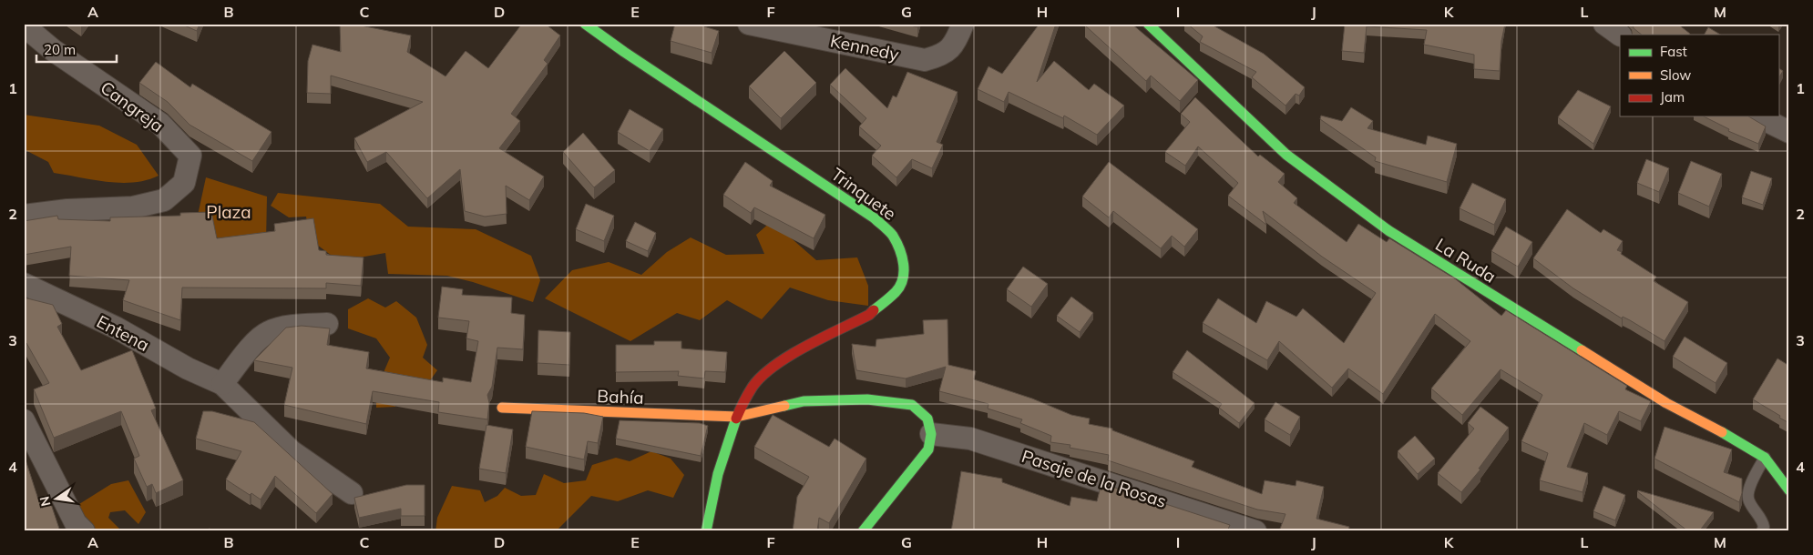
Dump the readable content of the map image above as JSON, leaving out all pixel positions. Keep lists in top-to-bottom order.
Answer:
{
  "streets": {
    "street": [
      "Kennedy",
      "Cangreja",
      "Trinquete",
      "La Ruda",
      "Entena",
      "Bahía",
      "Pasaje de la Rosas"
    ]
  },
  "crossings": [
    ["Trinquete", "Bahía"],
    ["Bahía", "Pasaje de la Rosas"]
  ],
  "parks": ["Plaza"],
  "legend": ["Fast", "Slow", "Jam"],
  "scale_bar": "20 m",
  "north": "left",
  "grid": {
    "columns": [
      "A",
      "B",
      "C",
      "D",
      "E",
      "F",
      "G",
      "H",
      "I",
      "J",
      "K",
      "L",
      "M"
    ],
    "rows": [
      "1",
      "2",
      "3",
      "4"
    ]
  }
}
